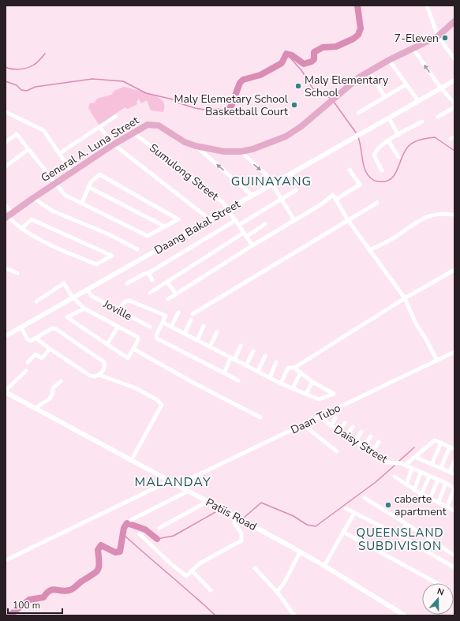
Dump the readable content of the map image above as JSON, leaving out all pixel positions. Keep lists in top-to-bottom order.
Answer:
{
  "streets": {
    "main road": ["General A. Luna Street"],
    "street": [
      "Sumulong Street",
      "Daang Bakal Street",
      "Joville",
      "Daan Tubo",
      "Daisy Street",
      "Patiis Road"
    ]
  },
  "crossings": [
    ["General A. Luna Street", "Sumulong Street"],
    ["Sumulong Street", "Daang Bakal Street"],
    ["Daang Bakal Street", "Joville"],
    ["Daan Tubo", "Daisy Street"],
    ["Daan Tubo", "Patiis Road"]
  ],
  "districts": ["GUINAYANG", "MALANDAY", "QUEENSLAND SUBDIVISION"],
  "places": [
    "7-Eleven",
    "Maly Elementary School",
    "Maly Elemetary School Basketball Court",
    "caberte apartment"
  ],
  "scale_bar": "100 m",
  "north": "top"
}
